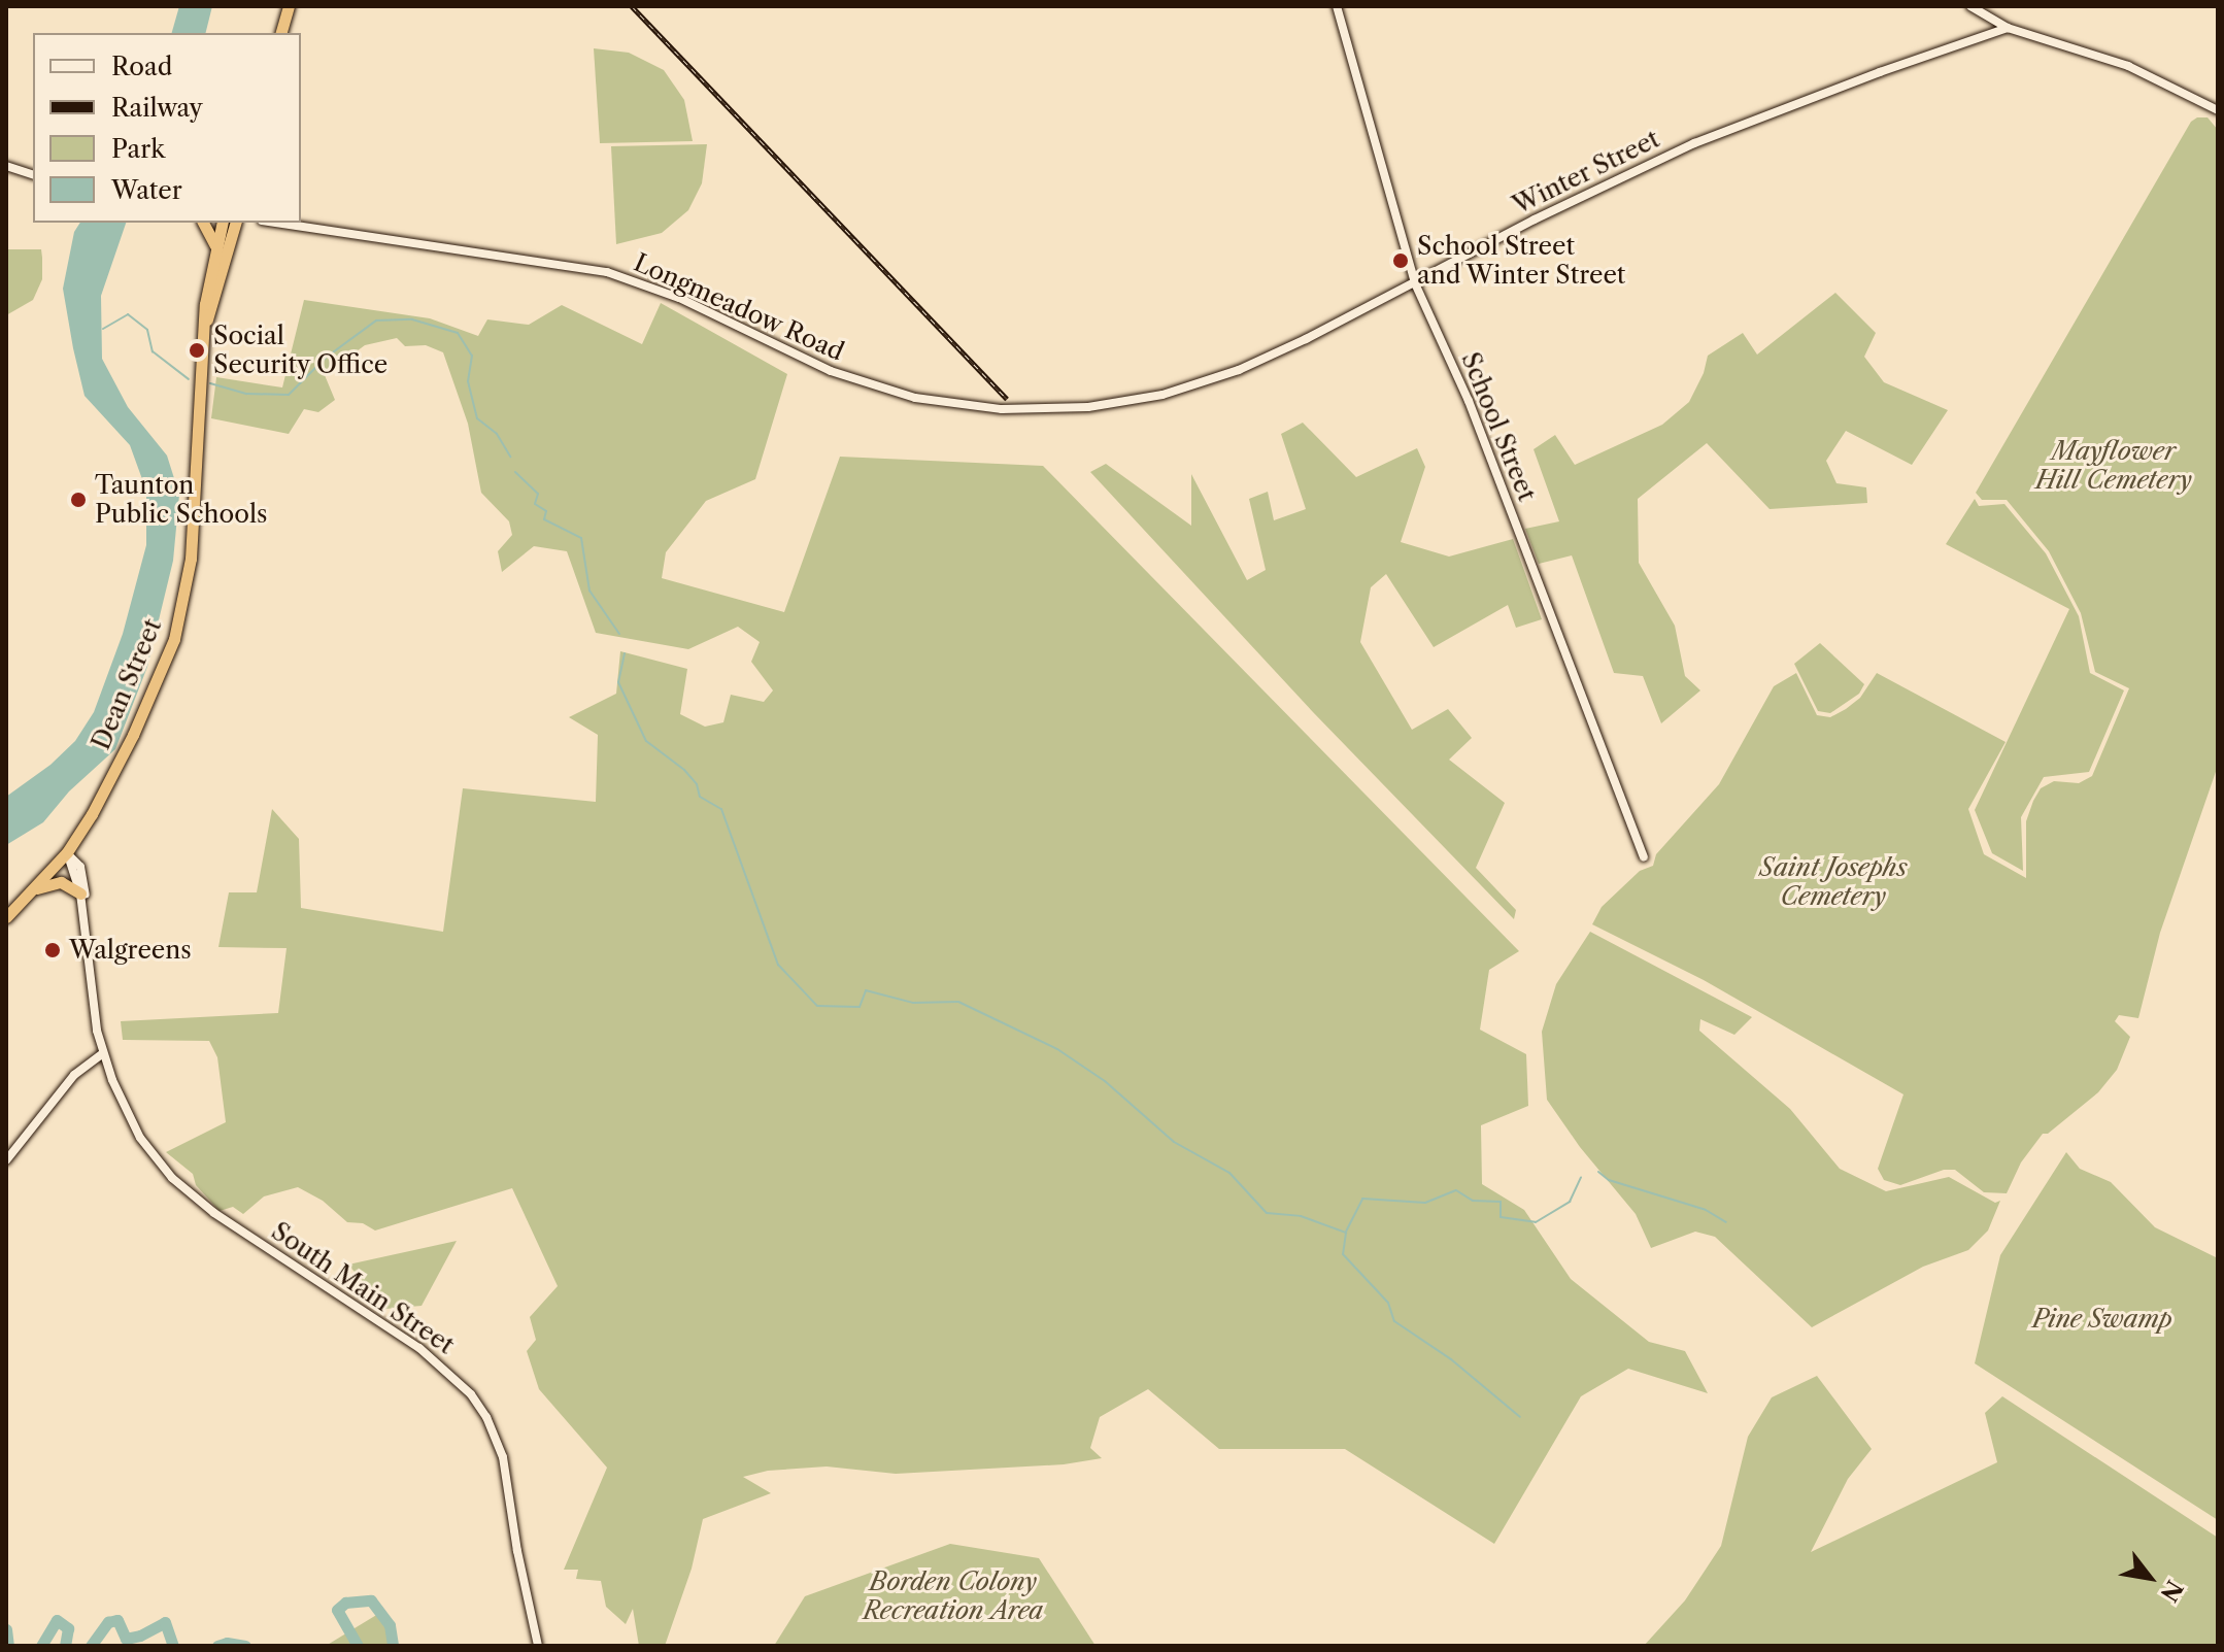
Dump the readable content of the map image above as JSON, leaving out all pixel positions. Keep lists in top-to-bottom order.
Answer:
{
  "streets": {
    "highway": ["Dean Street"],
    "street": [
      "Winter Street",
      "Longmeadow Road",
      "School Street",
      "South Main Street"
    ]
  },
  "crossings": [
    ["Winter Street", "Longmeadow Road"],
    ["Winter Street", "School Street"]
  ],
  "parks": [
    "Mayflower Hill Cemetery",
    "Saint Josephs Cemetery",
    "Pine Swamp",
    "Borden Colony Recreation Area"
  ],
  "places": [
    "School Street and Winter Street",
    "Social Security Office",
    "Taunton Public Schools",
    "Walgreens"
  ],
  "legend": [
    "Road",
    "Railway",
    "Park",
    "Water"
  ],
  "north": "bottom right"
}
